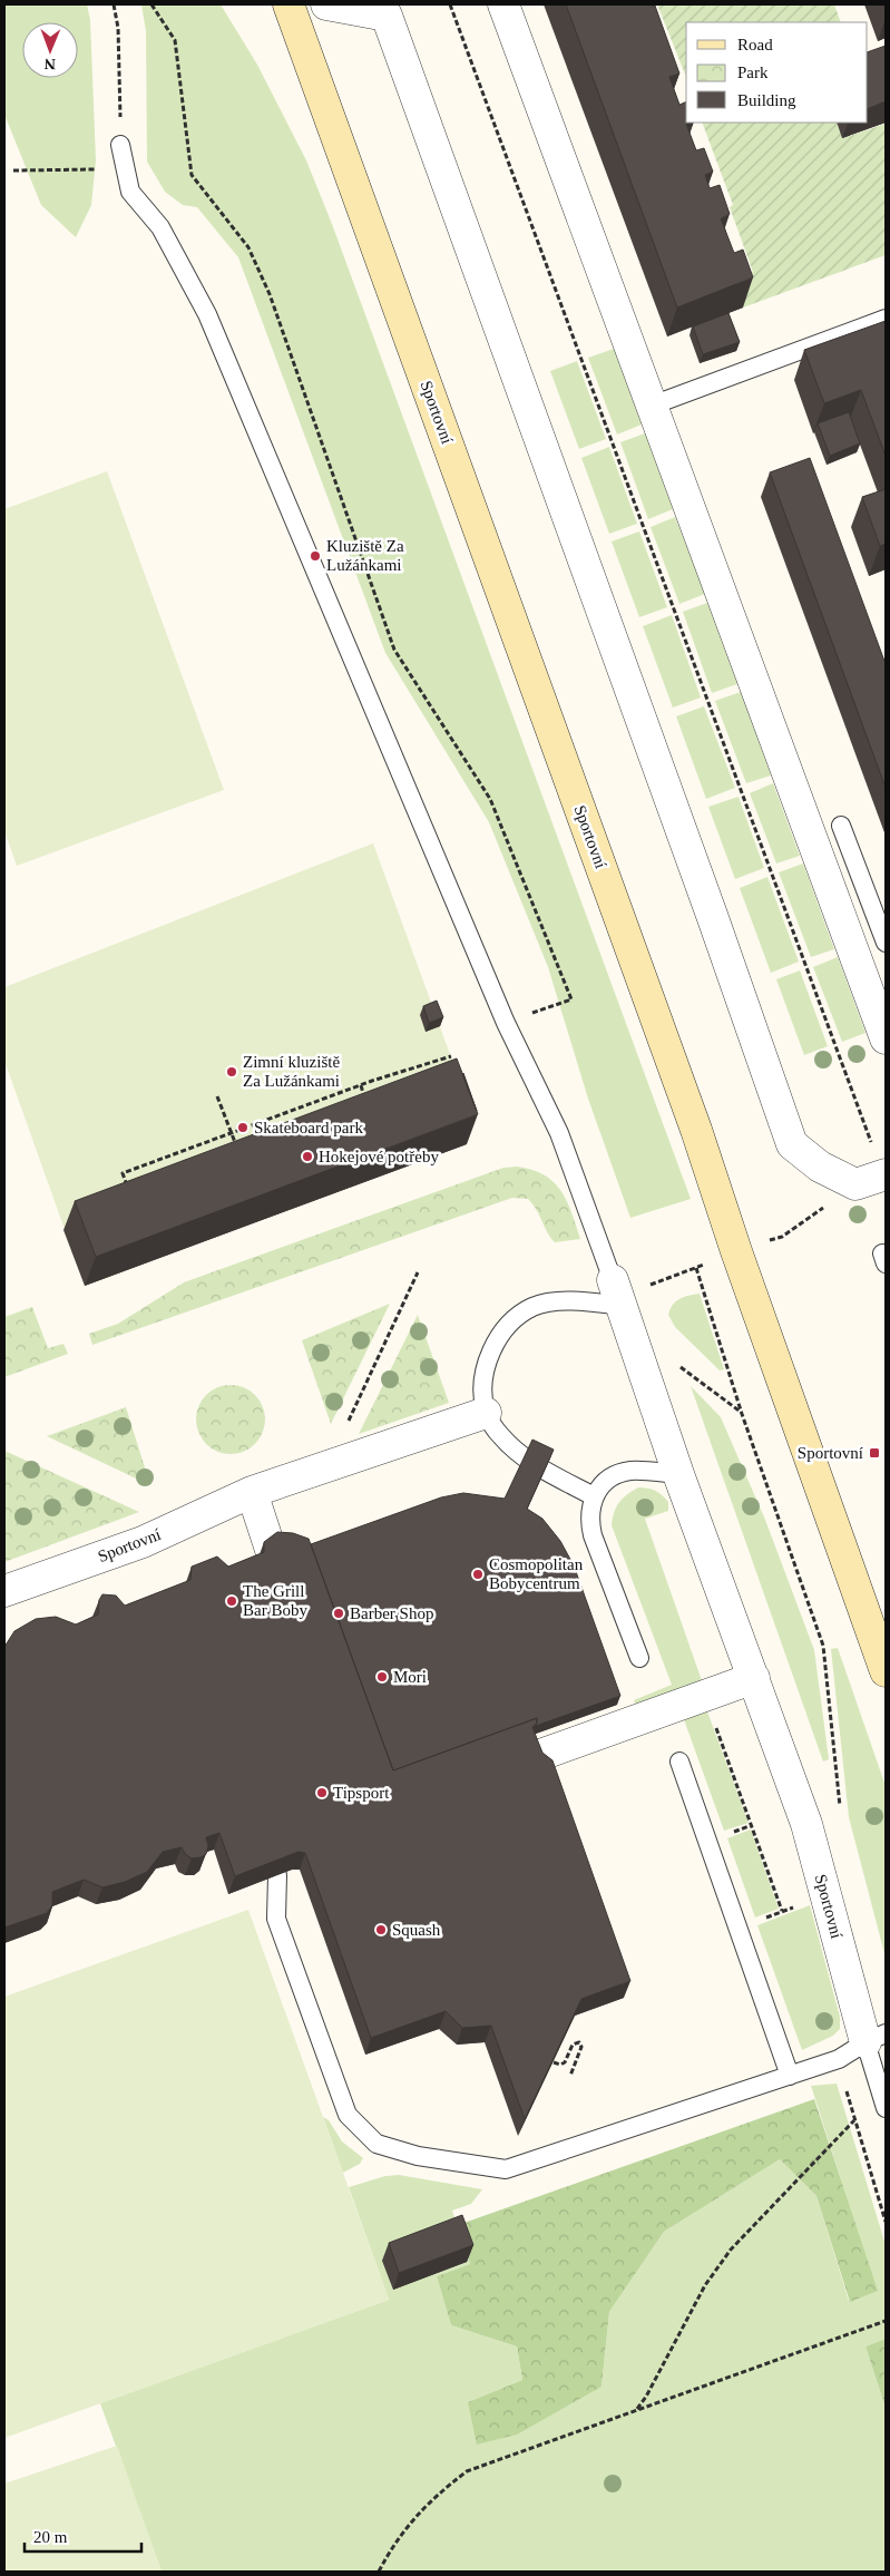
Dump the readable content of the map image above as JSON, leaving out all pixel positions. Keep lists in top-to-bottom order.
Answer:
{
  "streets": {
    "main road": ["Sportovní"]
  },
  "places": {
    "other": [
      "Kluziště Za Lužánkami",
      "Zimní kluziště Za Lužánkami",
      "Skateboard park",
      "Hokejové potřeby",
      "Cosmopolitan Bobycentrum",
      "The Grill Bar Boby",
      "Barber Shop",
      "Mori",
      "Tipsport",
      "Squash"
    ],
    "transit": ["Sportovní"]
  },
  "legend": ["Road", "Park", "Building"],
  "scale_bar": "20 m",
  "north": "bottom"
}
